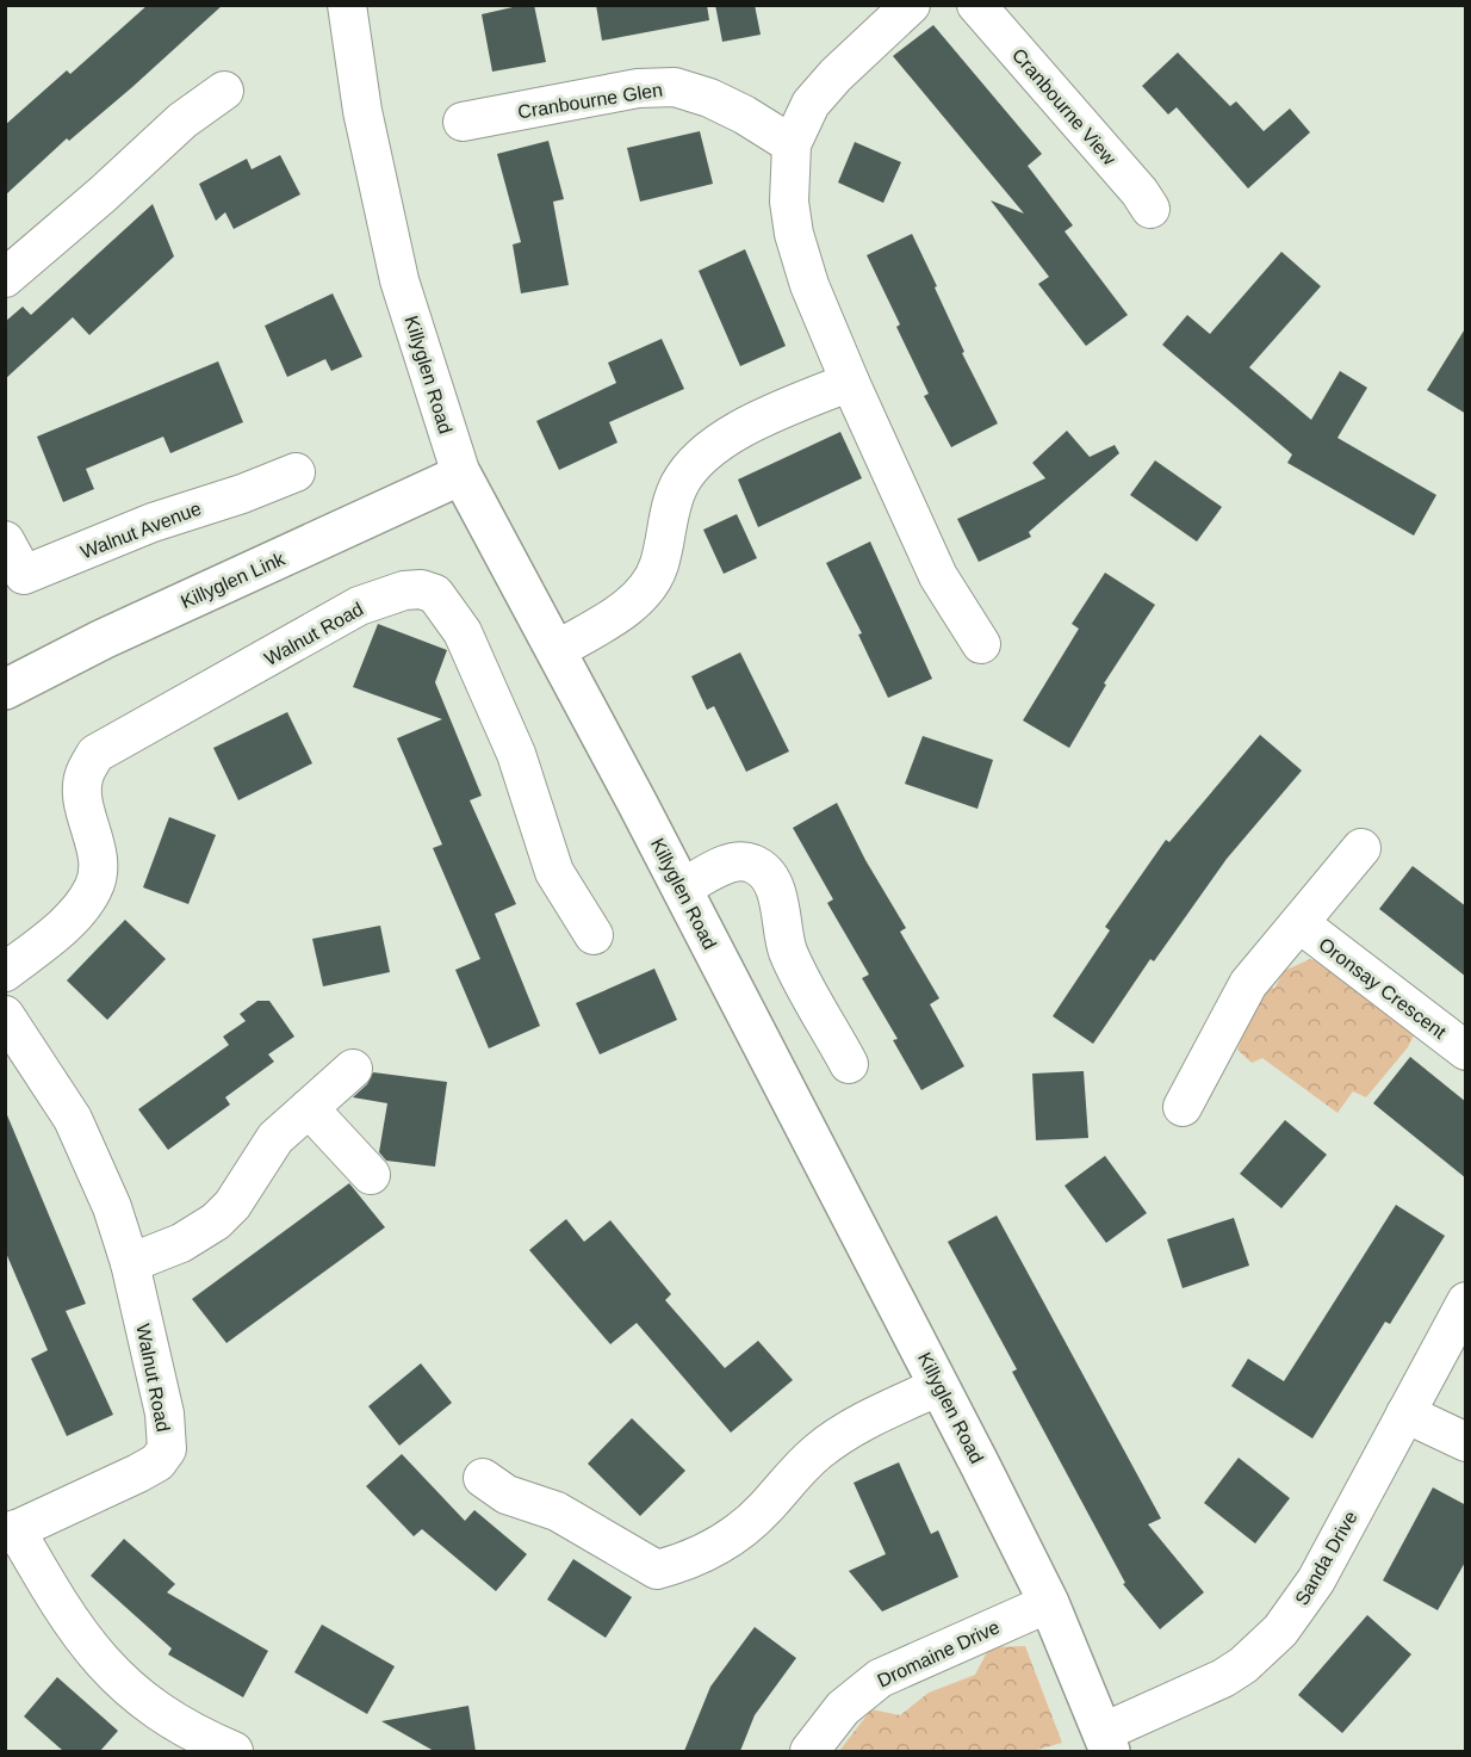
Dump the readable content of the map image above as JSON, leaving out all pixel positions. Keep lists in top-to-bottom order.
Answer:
{
  "streets": {
    "street": [
      "Cranbourne Glen",
      "Cranbourne View",
      "Killyglen Road",
      "Walnut Avenue",
      "Killyglen Link",
      "Walnut Road",
      "Oronsay Crescent",
      "Sanda Drive",
      "Dromaine Drive"
    ]
  },
  "crossings": [
    ["Killyglen Road", "Killyglen Link"],
    ["Killyglen Road", "Sanda Drive"],
    ["Killyglen Road", "Dromaine Drive"]
  ]
}
